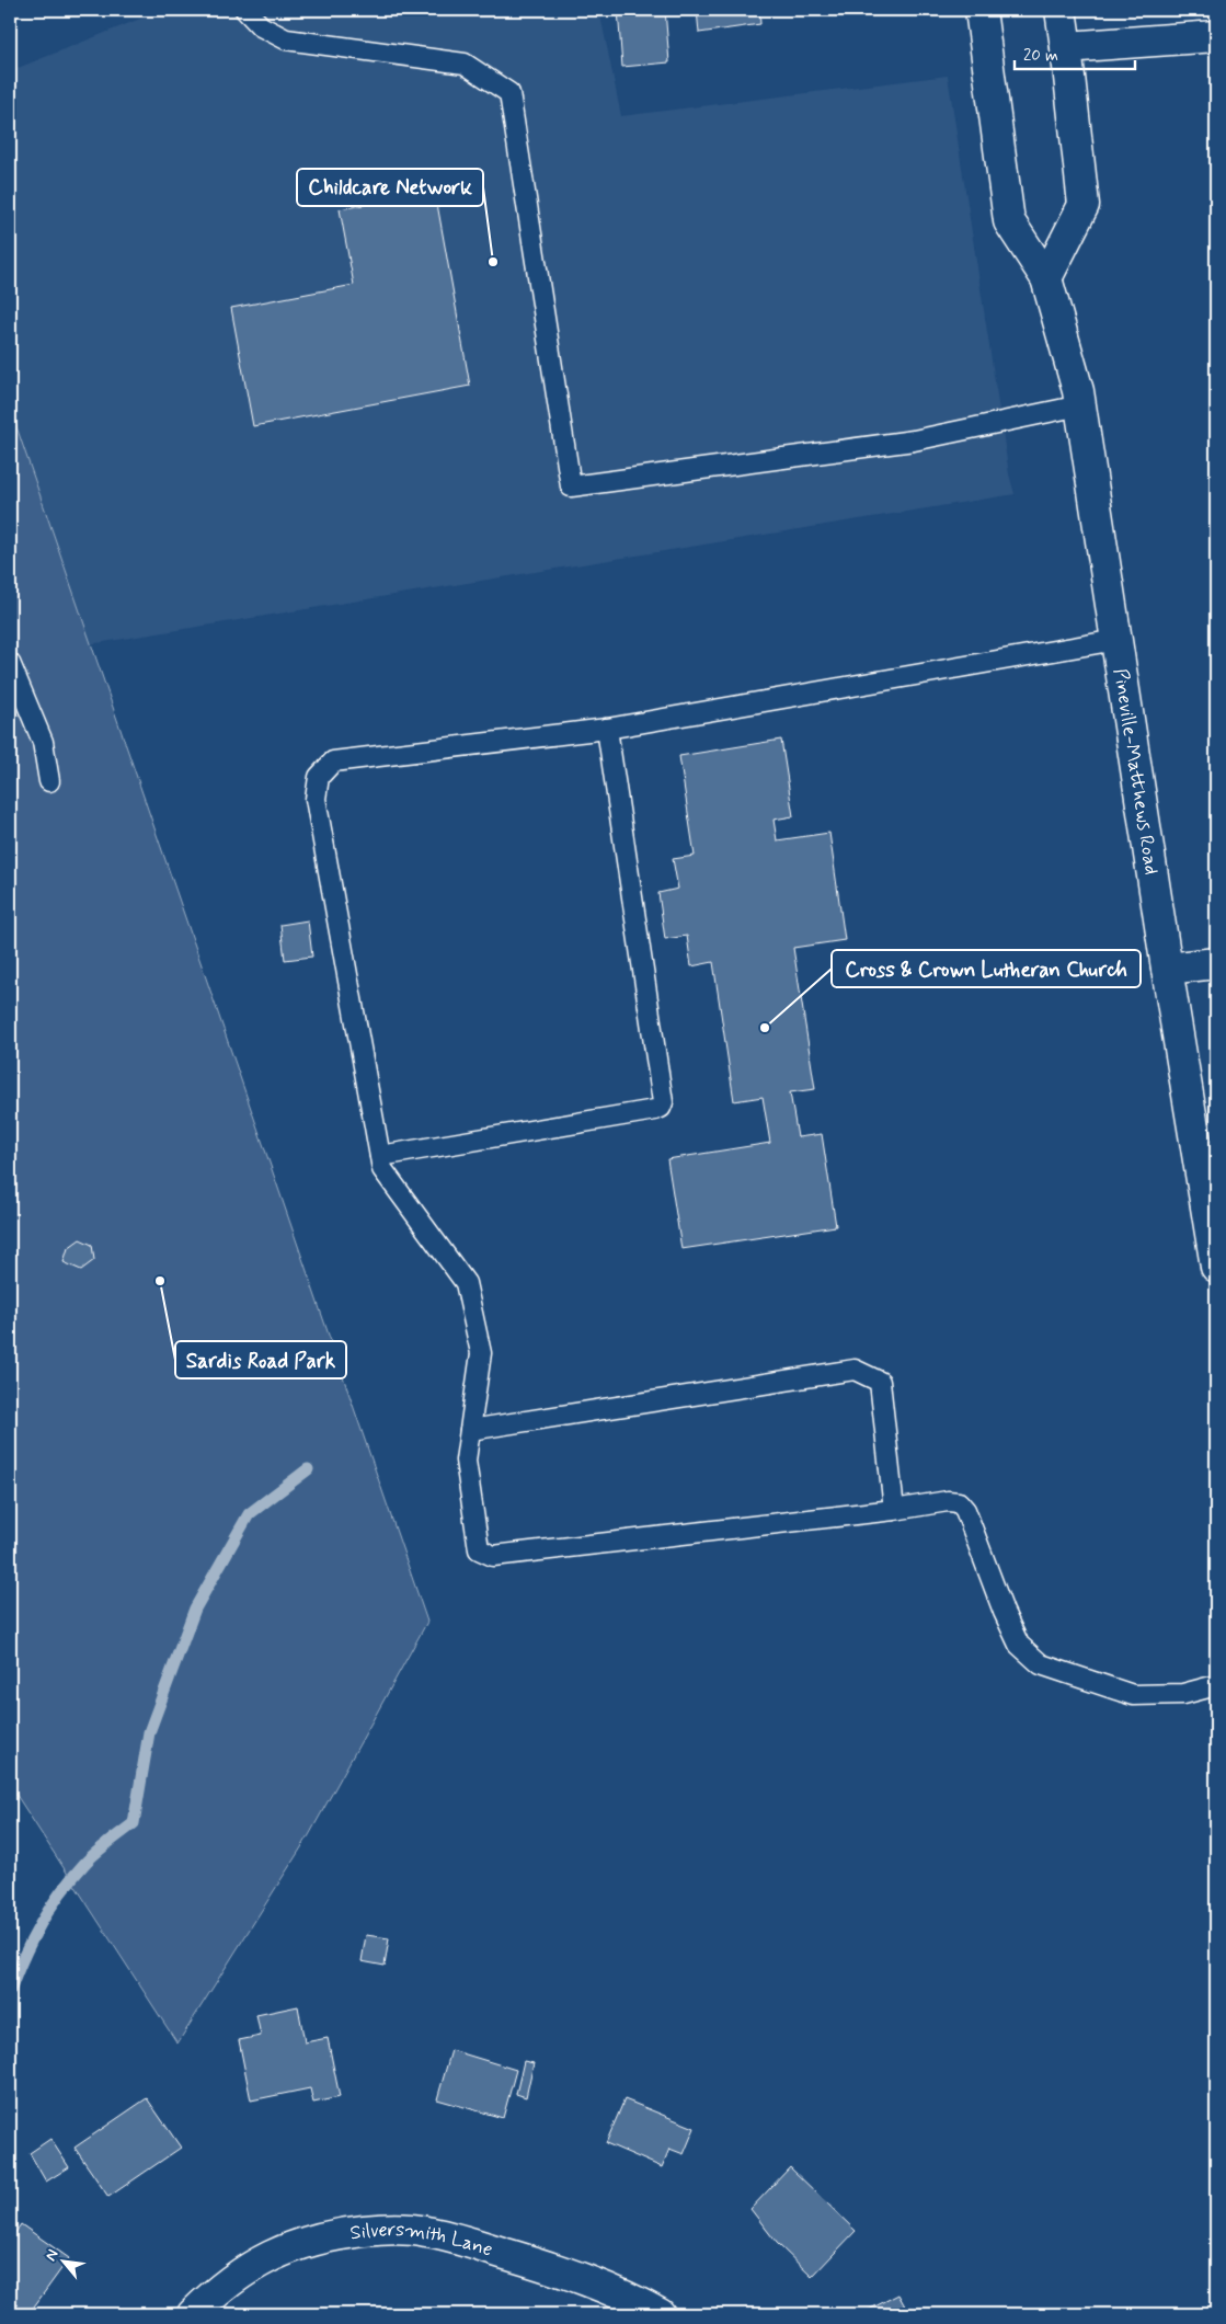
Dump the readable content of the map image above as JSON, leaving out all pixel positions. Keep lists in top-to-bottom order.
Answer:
{
  "streets": {
    "main road": ["Pineville-Matthews Road", "Silversmith Lane"]
  },
  "places": ["Childcare Network", "Cross & Crown Lutheran Church", "Sardis Road Park"],
  "scale_bar": "20 m",
  "north": "top left"
}
